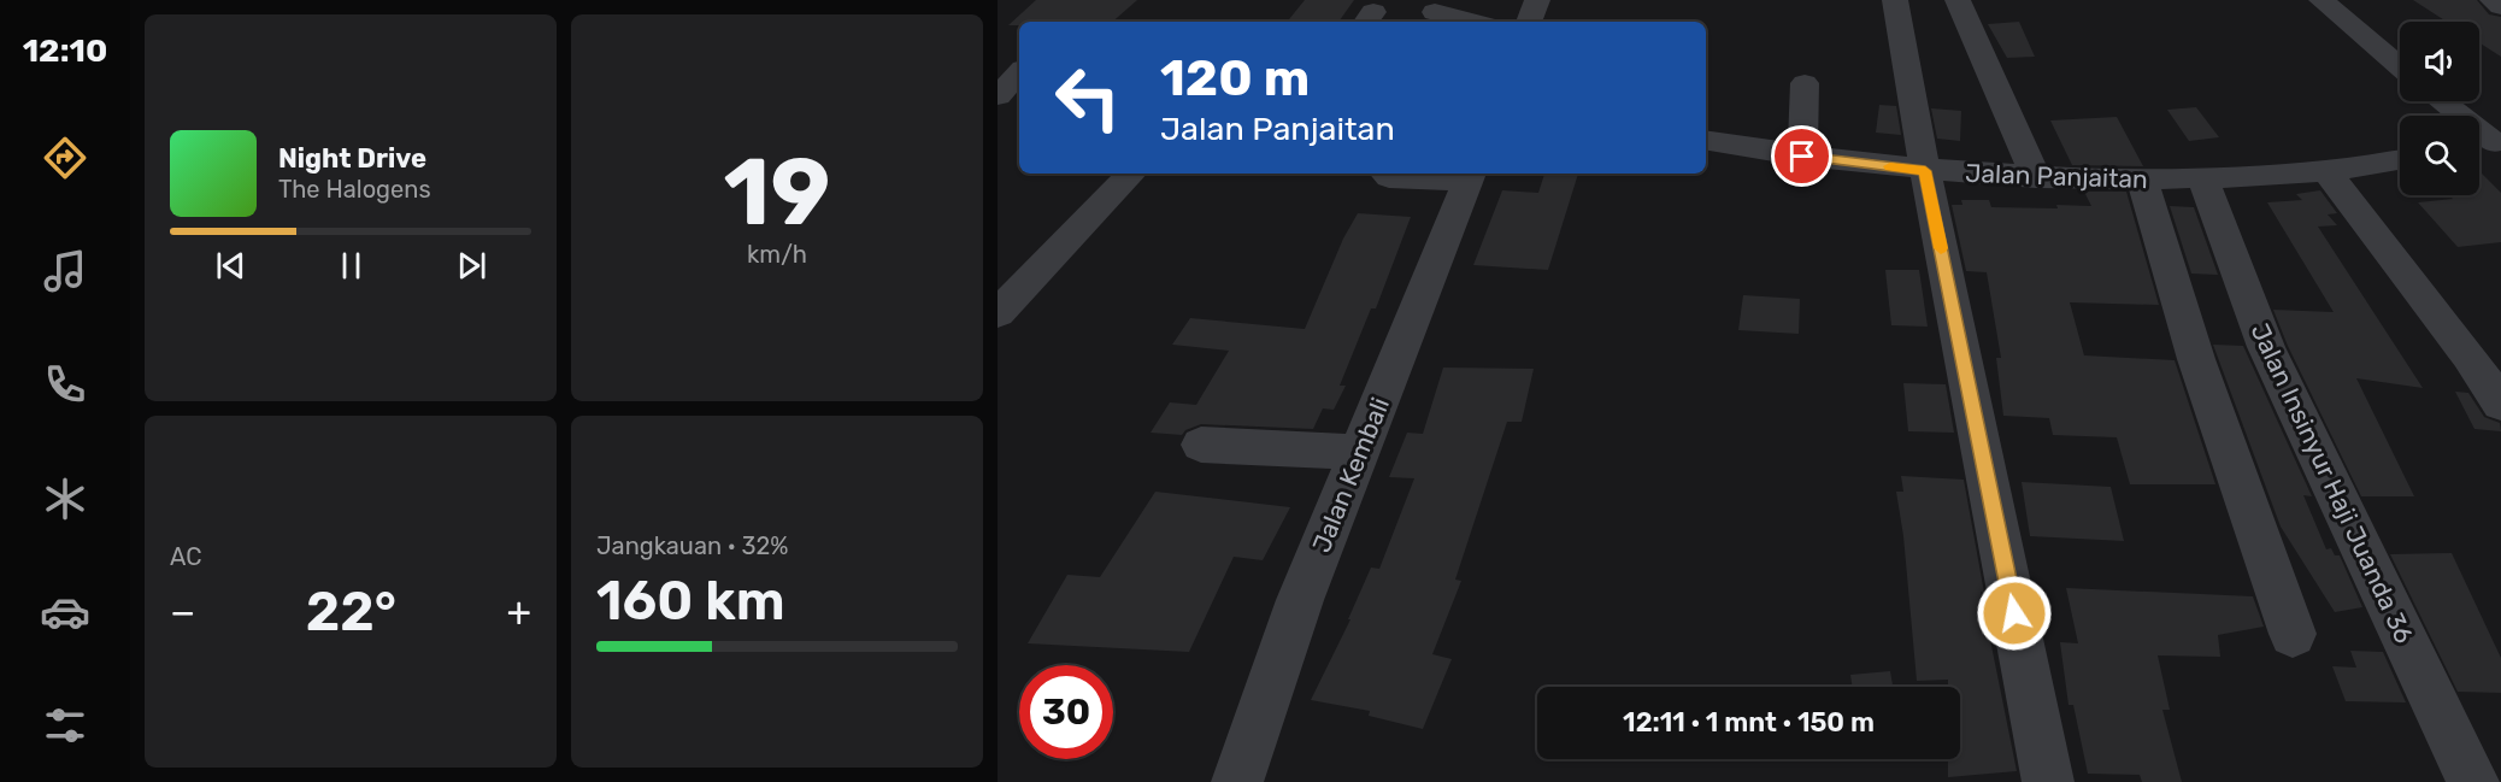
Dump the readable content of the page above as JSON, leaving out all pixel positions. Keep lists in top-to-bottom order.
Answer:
{
  "streets": {
    "street": ["Jalan Panjaitan", "Jalan Kembali", "Jalan Insinyur Haji Juanda 36"]
  },
  "crossings": [
    ["Jalan Panjaitan", "Jalan Insinyur Haji Juanda 36"]
  ],
  "page": {
    "tabs": "12:10",
    "tile": [
      ["19", "km/h"],
      "AC",
      ["Jangkauan · 32%", "160 km"]
    ],
    "turn": ["120 m", "Jalan Panjaitan"],
    "song": ["Night Drive", "The Halogens"],
    "heat": ["−", "22°", "+"],
    "limit": "30",
    "trip": "12:11 · 1 mnt · 150 m"
  }
}
